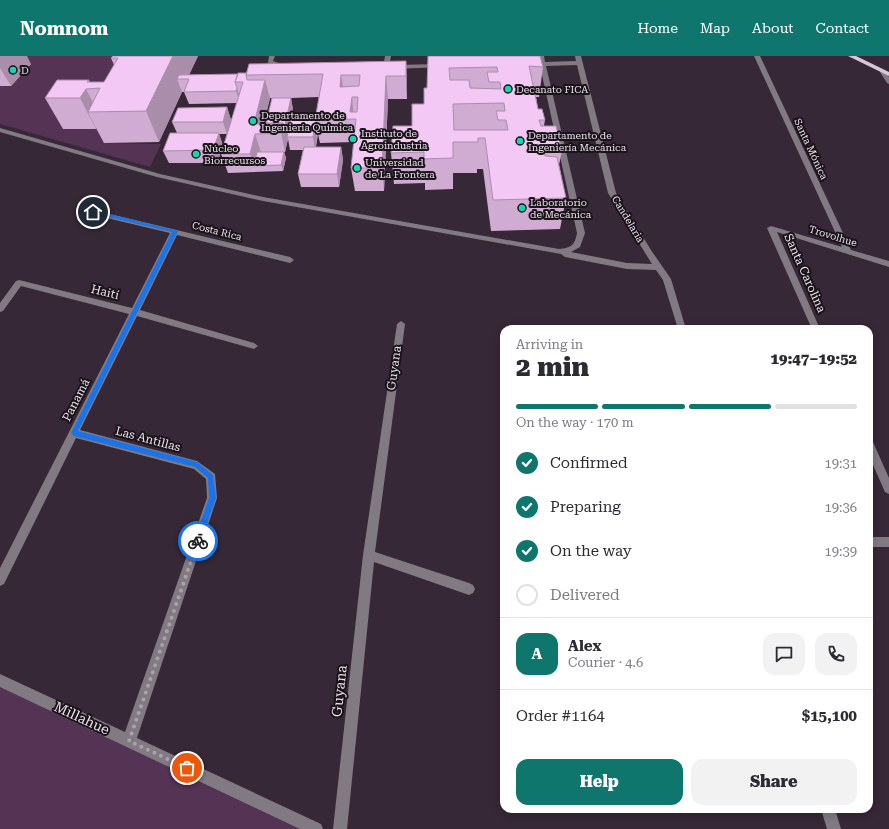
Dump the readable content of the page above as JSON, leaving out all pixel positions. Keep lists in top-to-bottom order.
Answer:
{
  "streets": {
    "street": [
      "Santa Mónica",
      "Candelaria",
      "Costa Rica",
      "Trovolhue",
      "Santa Carolina",
      "Haití",
      "Guyana",
      "Panamá",
      "Las Antillas",
      "Millahue"
    ]
  },
  "crossings": [
    ["Santa Mónica", "Trovolhue"],
    ["Costa Rica", "Panamá"],
    ["Trovolhue", "Santa Carolina"],
    ["Haití", "Panamá"],
    ["Panamá", "Las Antillas"],
    ["Las Antillas", "Millahue"]
  ],
  "places": [
    "D",
    "Decanato FICA",
    "Departamento de Ingeniería Química",
    "Instituto de Agroindustria",
    "Departamento de Ingeniería Mecánica",
    "Núcleo Biorrecursos",
    "Universidad de La Frontera",
    "Laboratorio de Mecánica"
  ],
  "page": {
    "header": "Nomnom",
    "nav": [
      "Home",
      "Map",
      "About",
      "Contact"
    ],
    "heading": ["2 min", "Arriving in", "19:47–19:52"],
    "panel": [
      "Alex",
      "Courier · 4.6",
      "Order #1164",
      "$15,100"
    ],
    "bar": "On the way · 170 m",
    "list": [
      ["Confirmed", "19:31"],
      ["Preparing", "19:36"],
      ["On the way", "19:39"],
      "Delivered"
    ],
    "round": "A",
    "buttons": ["Help", "Share"]
  }
}
